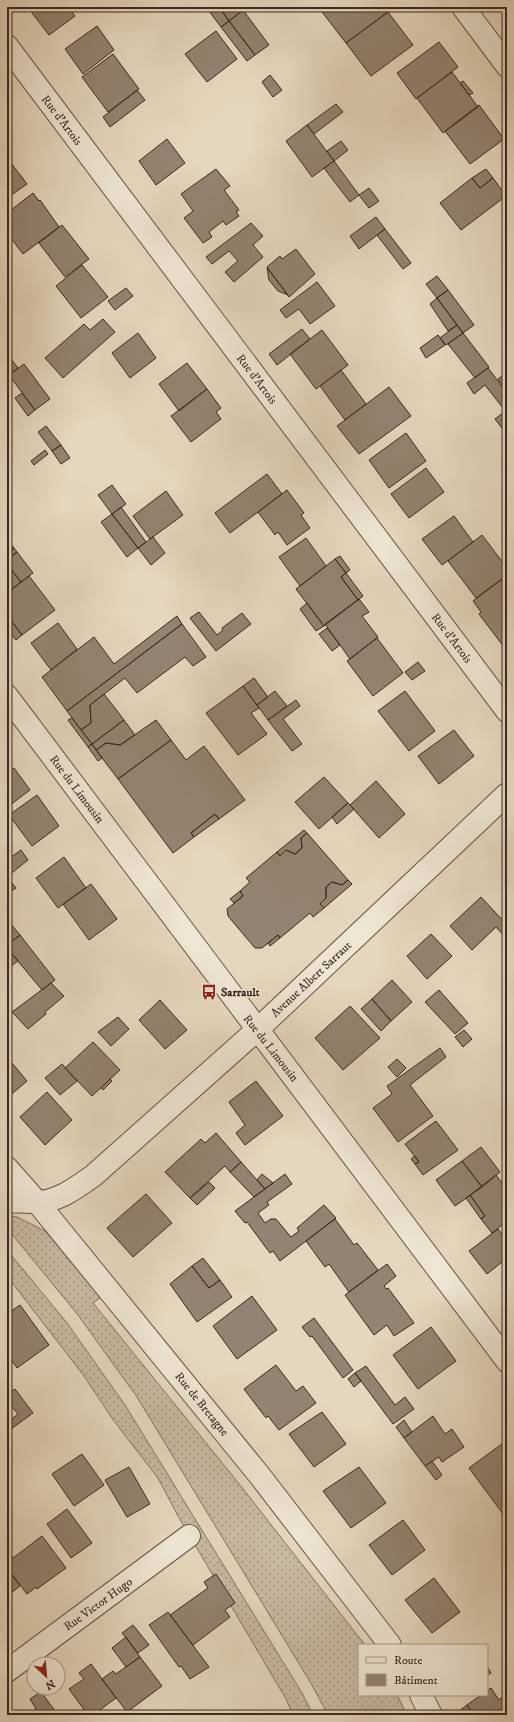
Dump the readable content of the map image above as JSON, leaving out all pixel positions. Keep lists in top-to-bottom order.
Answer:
{
  "streets": {
    "street": [
      "Rue d'Artois",
      "Rue du Limousin",
      "Avenue Albert Sarraut",
      "Rue de Bretagne",
      "Rue Victor Hugo"
    ]
  },
  "crossings": [
    ["Rue du Limousin", "Avenue Albert Sarraut"],
    ["Avenue Albert Sarraut", "Rue de Bretagne"]
  ],
  "places": {
    "bus stop": ["Sarrault"]
  },
  "legend": ["Route", "Bâtiment"],
  "north": "bottom right"
}
